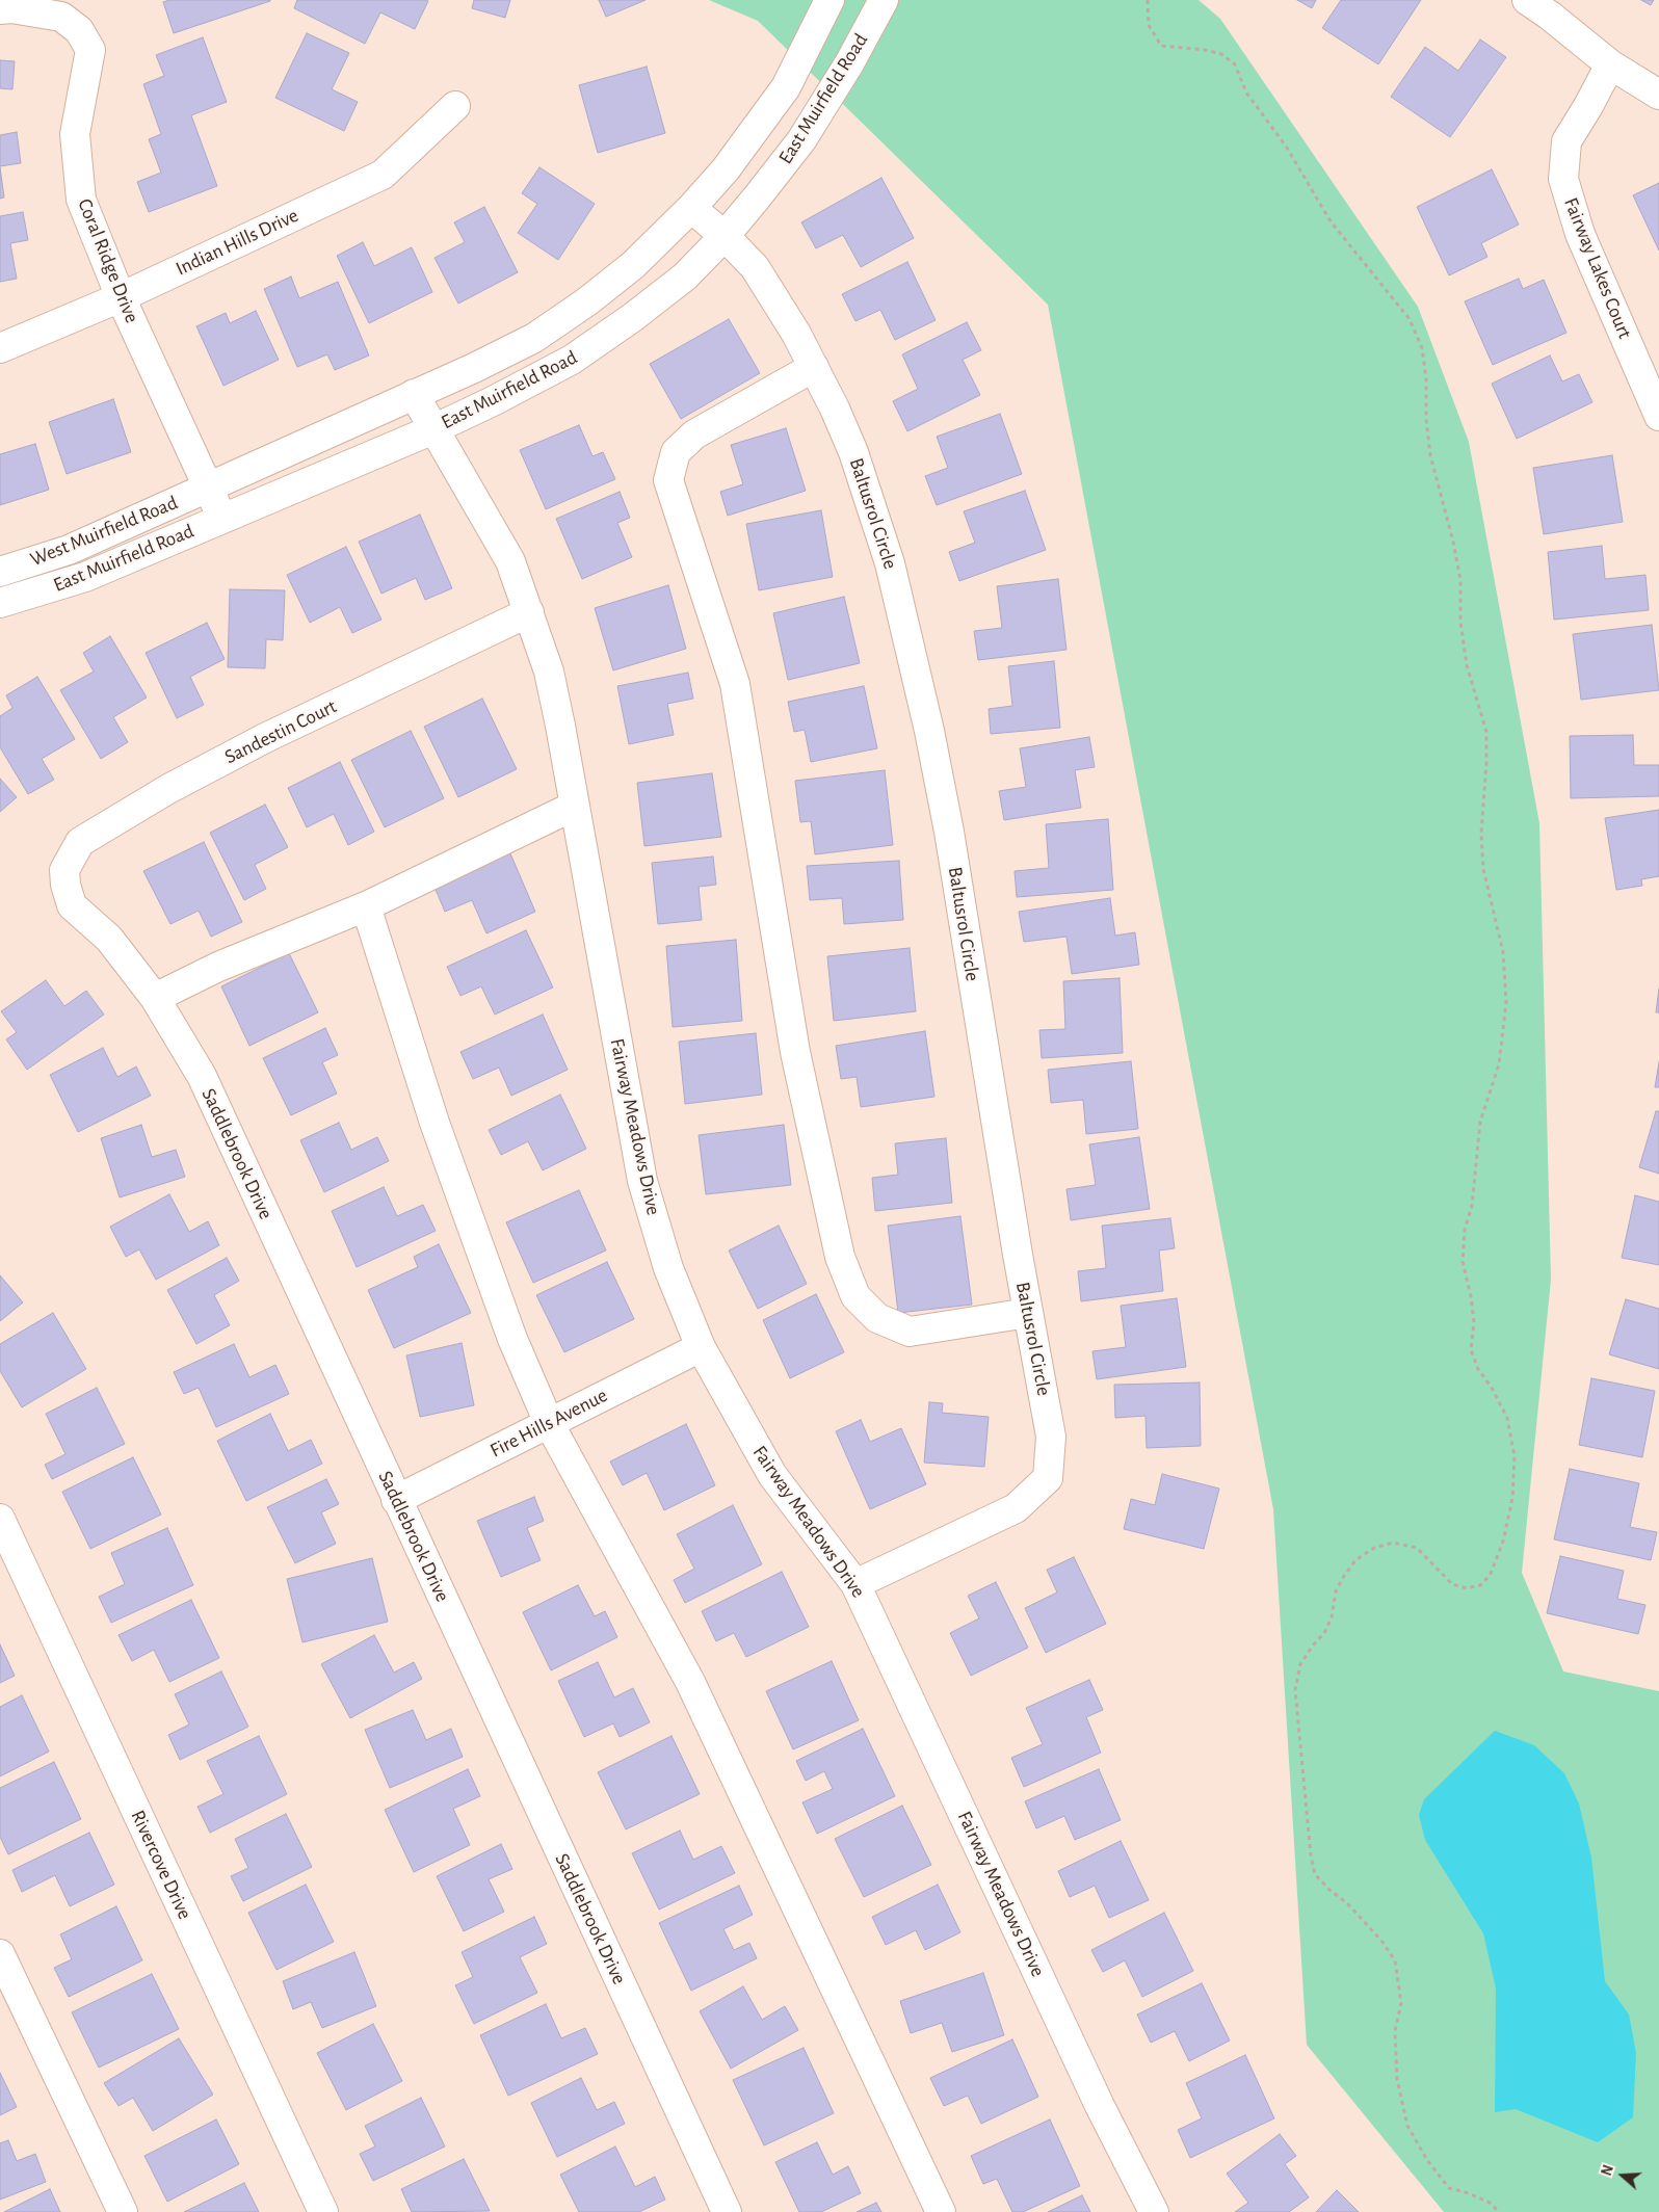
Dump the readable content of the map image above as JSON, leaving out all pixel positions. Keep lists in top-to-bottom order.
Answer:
{
  "streets": {
    "street": [
      "East Muirfield Road",
      "Indian Hills Drive",
      "Coral Ridge Drive",
      "Fairway Lakes Court",
      "Baltusrol Circle",
      "West Muirfield Road",
      "Sandestin Court",
      "Fairway Meadows Drive",
      "Saddlebrook Drive",
      "Fire Hills Avenue",
      "Rivercove Drive"
    ]
  },
  "crossings": [
    ["East Muirfield Road", "Coral Ridge Drive"],
    ["East Muirfield Road", "Baltusrol Circle"],
    ["East Muirfield Road", "West Muirfield Road"],
    ["East Muirfield Road", "Fairway Meadows Drive"],
    ["Indian Hills Drive", "Coral Ridge Drive"],
    ["Coral Ridge Drive", "West Muirfield Road"],
    ["Baltusrol Circle", "Fairway Meadows Drive"],
    ["Sandestin Court", "Fairway Meadows Drive"],
    ["Sandestin Court", "Saddlebrook Drive"],
    ["Fairway Meadows Drive", "Fire Hills Avenue"],
    ["Saddlebrook Drive", "Fire Hills Avenue"]
  ],
  "north": "left"
}
